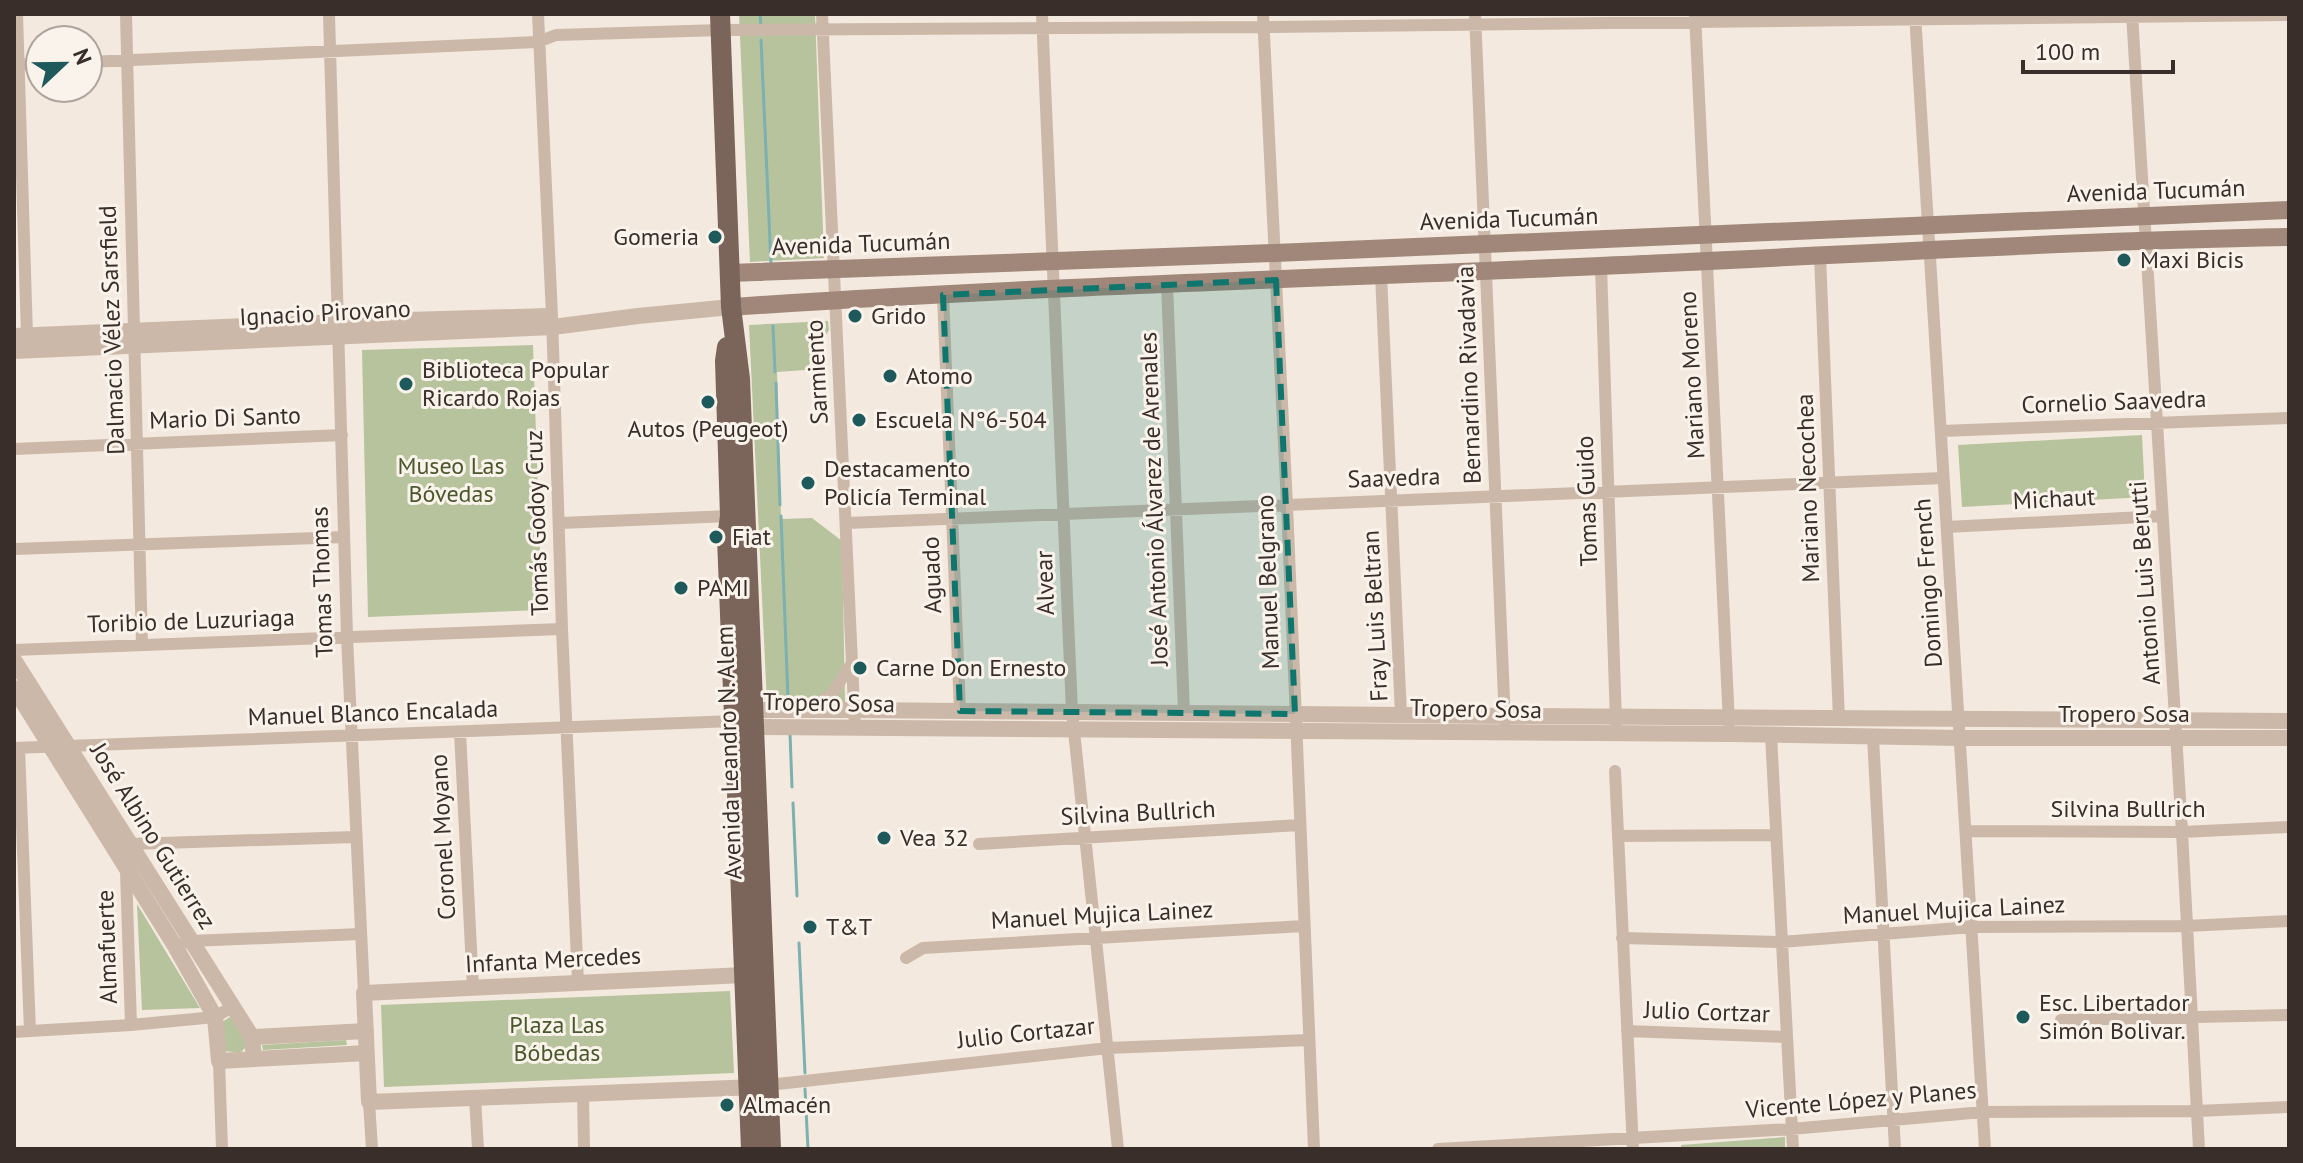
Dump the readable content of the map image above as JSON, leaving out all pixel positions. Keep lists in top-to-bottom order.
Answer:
{
  "streets": {
    "main road": ["Avenida Tucumán", "Avenida Leandro N. Alem"],
    "street": [
      "Ignacio Pirovano",
      "Dalmacio Vélez Sarsfield",
      "Sarmiento",
      "Bernardino Rivadavia",
      "Mariano Moreno",
      "Cornelio Saavedra",
      "Mario Di Santo",
      "Saavedra",
      "Mariano Necochea",
      "José Antonio Álvarez de Arenales",
      "Michaut",
      "Tomas Guido",
      "Tomás Godoy Cruz",
      "Aguado",
      "Tomas Thomas",
      "Manuel Belgrano",
      "Alvear",
      "Domingo French",
      "Antonio Luis Berutti",
      "Fray Luis Beltran",
      "Toribio de Luzuriaga",
      "Tropero Sosa",
      "Manuel Blanco Encalada",
      "Silvina Bullrich",
      "José Albino Gutierrez",
      "Coronel Moyano",
      "Manuel Mujica Lainez",
      "Almafuerte",
      "Infanta Mercedes",
      "Julio Cortzar",
      "Julio Cortazar",
      "Vicente López y Planes"
    ]
  },
  "crossings": [
    ["Avenida Tucumán", "Ignacio Pirovano"],
    ["Avenida Tucumán", "Sarmiento"],
    ["Avenida Tucumán", "Bernardino Rivadavia"],
    ["Avenida Tucumán", "Mariano Moreno"],
    ["Avenida Tucumán", "Mariano Necochea"],
    ["Avenida Tucumán", "José Antonio Álvarez de Arenales"],
    ["Avenida Tucumán", "Tomas Guido"],
    ["Avenida Tucumán", "Aguado"],
    ["Avenida Tucumán", "Manuel Belgrano"],
    ["Avenida Tucumán", "Alvear"],
    ["Avenida Tucumán", "Domingo French"],
    ["Avenida Tucumán", "Antonio Luis Berutti"],
    ["Avenida Tucumán", "Fray Luis Beltran"],
    ["Avenida Tucumán", "Avenida Leandro N. Alem"],
    ["Ignacio Pirovano", "Dalmacio Vélez Sarsfield"],
    ["Ignacio Pirovano", "Tomás Godoy Cruz"],
    ["Ignacio Pirovano", "Tomas Thomas"],
    ["Ignacio Pirovano", "Avenida Leandro N. Alem"],
    ["Dalmacio Vélez Sarsfield", "Mario Di Santo"],
    ["Dalmacio Vélez Sarsfield", "Toribio de Luzuriaga"],
    ["Sarmiento", "Saavedra"],
    ["Sarmiento", "Tropero Sosa"],
    ["Bernardino Rivadavia", "Saavedra"],
    ["Bernardino Rivadavia", "Tropero Sosa"],
    ["Mariano Moreno", "Saavedra"],
    ["Mariano Moreno", "Tropero Sosa"],
    ["Cornelio Saavedra", "Domingo French"],
    ["Cornelio Saavedra", "Antonio Luis Berutti"],
    ["Mario Di Santo", "Tomas Thomas"],
    ["Saavedra", "Mariano Necochea"],
    ["Saavedra", "José Antonio Álvarez de Arenales"],
    ["Saavedra", "Tomas Guido"],
    ["Saavedra", "Aguado"],
    ["Saavedra", "Manuel Belgrano"],
    ["Saavedra", "Alvear"],
    ["Saavedra", "Domingo French"],
    ["Saavedra", "Fray Luis Beltran"],
    ["Mariano Necochea", "Tropero Sosa"],
    ["José Antonio Álvarez de Arenales", "Tropero Sosa"],
    ["Michaut", "Domingo French"],
    ["Michaut", "Antonio Luis Berutti"],
    ["Tomas Guido", "Tropero Sosa"],
    ["Tomás Godoy Cruz", "Toribio de Luzuriaga"],
    ["Tomás Godoy Cruz", "Manuel Blanco Encalada"],
    ["Tomás Godoy Cruz", "Infanta Mercedes"],
    ["Aguado", "Tropero Sosa"],
    ["Tomas Thomas", "Toribio de Luzuriaga"],
    ["Tomas Thomas", "Manuel Blanco Encalada"],
    ["Tomas Thomas", "Infanta Mercedes"],
    ["Manuel Belgrano", "Tropero Sosa"],
    ["Manuel Belgrano", "Silvina Bullrich"],
    ["Manuel Belgrano", "Manuel Mujica Lainez"],
    ["Manuel Belgrano", "Julio Cortazar"],
    ["Alvear", "Tropero Sosa"],
    ["Alvear", "Silvina Bullrich"],
    ["Alvear", "Manuel Mujica Lainez"],
    ["Alvear", "Julio Cortazar"],
    ["Domingo French", "Tropero Sosa"],
    ["Domingo French", "Silvina Bullrich"],
    ["Domingo French", "Manuel Mujica Lainez"],
    ["Domingo French", "Vicente López y Planes"],
    ["Antonio Luis Berutti", "Tropero Sosa"],
    ["Antonio Luis Berutti", "Silvina Bullrich"],
    ["Antonio Luis Berutti", "Manuel Mujica Lainez"],
    ["Antonio Luis Berutti", "Vicente López y Planes"],
    ["Fray Luis Beltran", "Tropero Sosa"],
    ["Tropero Sosa", "Manuel Blanco Encalada"],
    ["Tropero Sosa", "Avenida Leandro N. Alem"],
    ["Manuel Blanco Encalada", "Avenida Leandro N. Alem"],
    ["Manuel Blanco Encalada", "José Albino Gutierrez"],
    ["Manuel Blanco Encalada", "Coronel Moyano"],
    ["Avenida Leandro N. Alem", "Infanta Mercedes"],
    ["Avenida Leandro N. Alem", "Julio Cortazar"],
    ["José Albino Gutierrez", "Almafuerte"],
    ["Coronel Moyano", "Infanta Mercedes"]
  ],
  "parks": ["Museo Las Bóvedas", "Plaza Las Bóbedas"],
  "places": [
    "Gomeria",
    "Maxi Bicis",
    "Grido",
    "Atomo",
    "Biblioteca Popular Ricardo Rojas",
    "Autos (Peugeot)",
    "Escuela N°6-504",
    "Destacamento Policía Terminal",
    "Fiat",
    "PAMI",
    "Carne Don Ernesto",
    "Vea 32",
    "T&T",
    "Esc. Libertador Simón Bolivar.",
    "Almacén"
  ],
  "scale_bar": "100 m",
  "north": "right"
}
